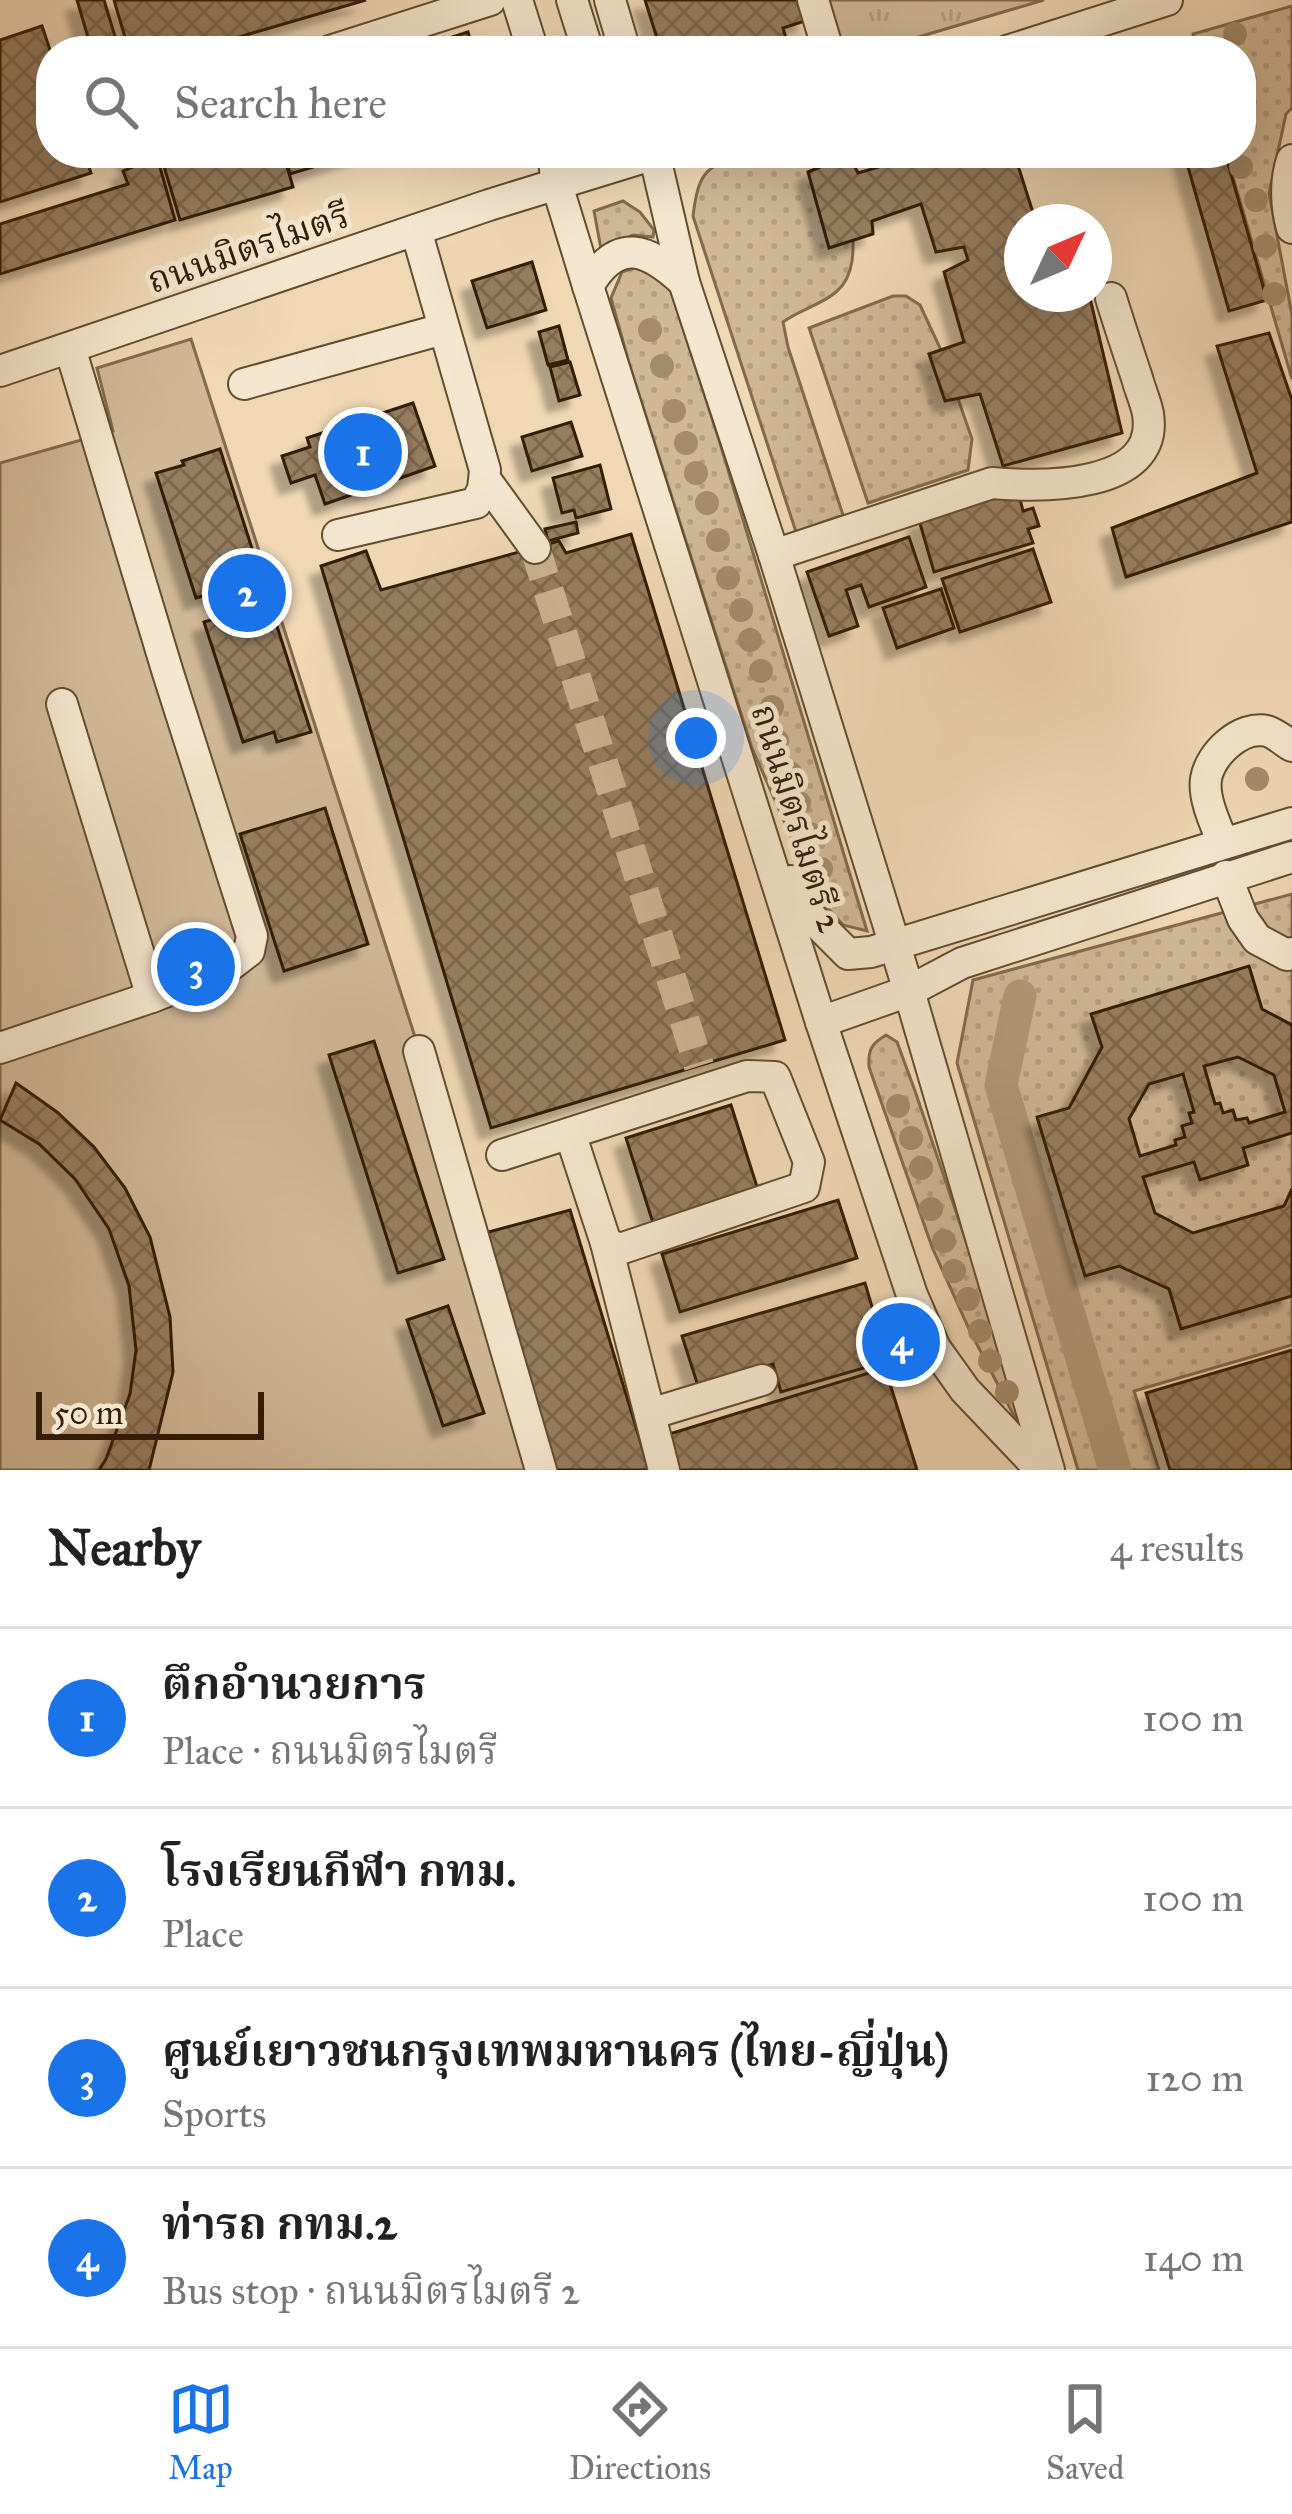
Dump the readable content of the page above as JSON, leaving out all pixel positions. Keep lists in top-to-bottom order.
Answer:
{
  "streets": {
    "street": ["ถนนมิตรไมตรี", "ถนนมิตรไมตรี 2"]
  },
  "crossings": [
    ["ถนนมิตรไมตรี", "ถนนมิตรไมตรี 2"]
  ],
  "scale_bar": "50 m",
  "north": "top right",
  "page": {
    "search": "Search here",
    "pins": [
      "1",
      "2",
      "3",
      "4"
    ],
    "scale": "50 m",
    "heading": ["Nearby", "4 results"],
    "list": [
      {
        "mark": "1",
        "name": "ตึกอำนวยการ",
        "note": "Place · ถนนมิตรไมตรี",
        "value": "100 m"
      },
      {
        "mark": "2",
        "name": "โรงเรียนกีฬา กทม.",
        "note": "Place",
        "value": "100 m"
      },
      {
        "mark": "3",
        "name": "ศูนย์เยาวชนกรุงเทพมหานคร (ไทย-ญี่ปุ่น)",
        "note": "Sports",
        "value": "120 m"
      },
      {
        "mark": "4",
        "name": "ท่ารถ กทม.2",
        "note": "Bus stop · ถนนมิตรไมตรี 2",
        "value": "140 m"
      }
    ],
    "nav": ["Map", "Directions", "Saved"]
  }
}
